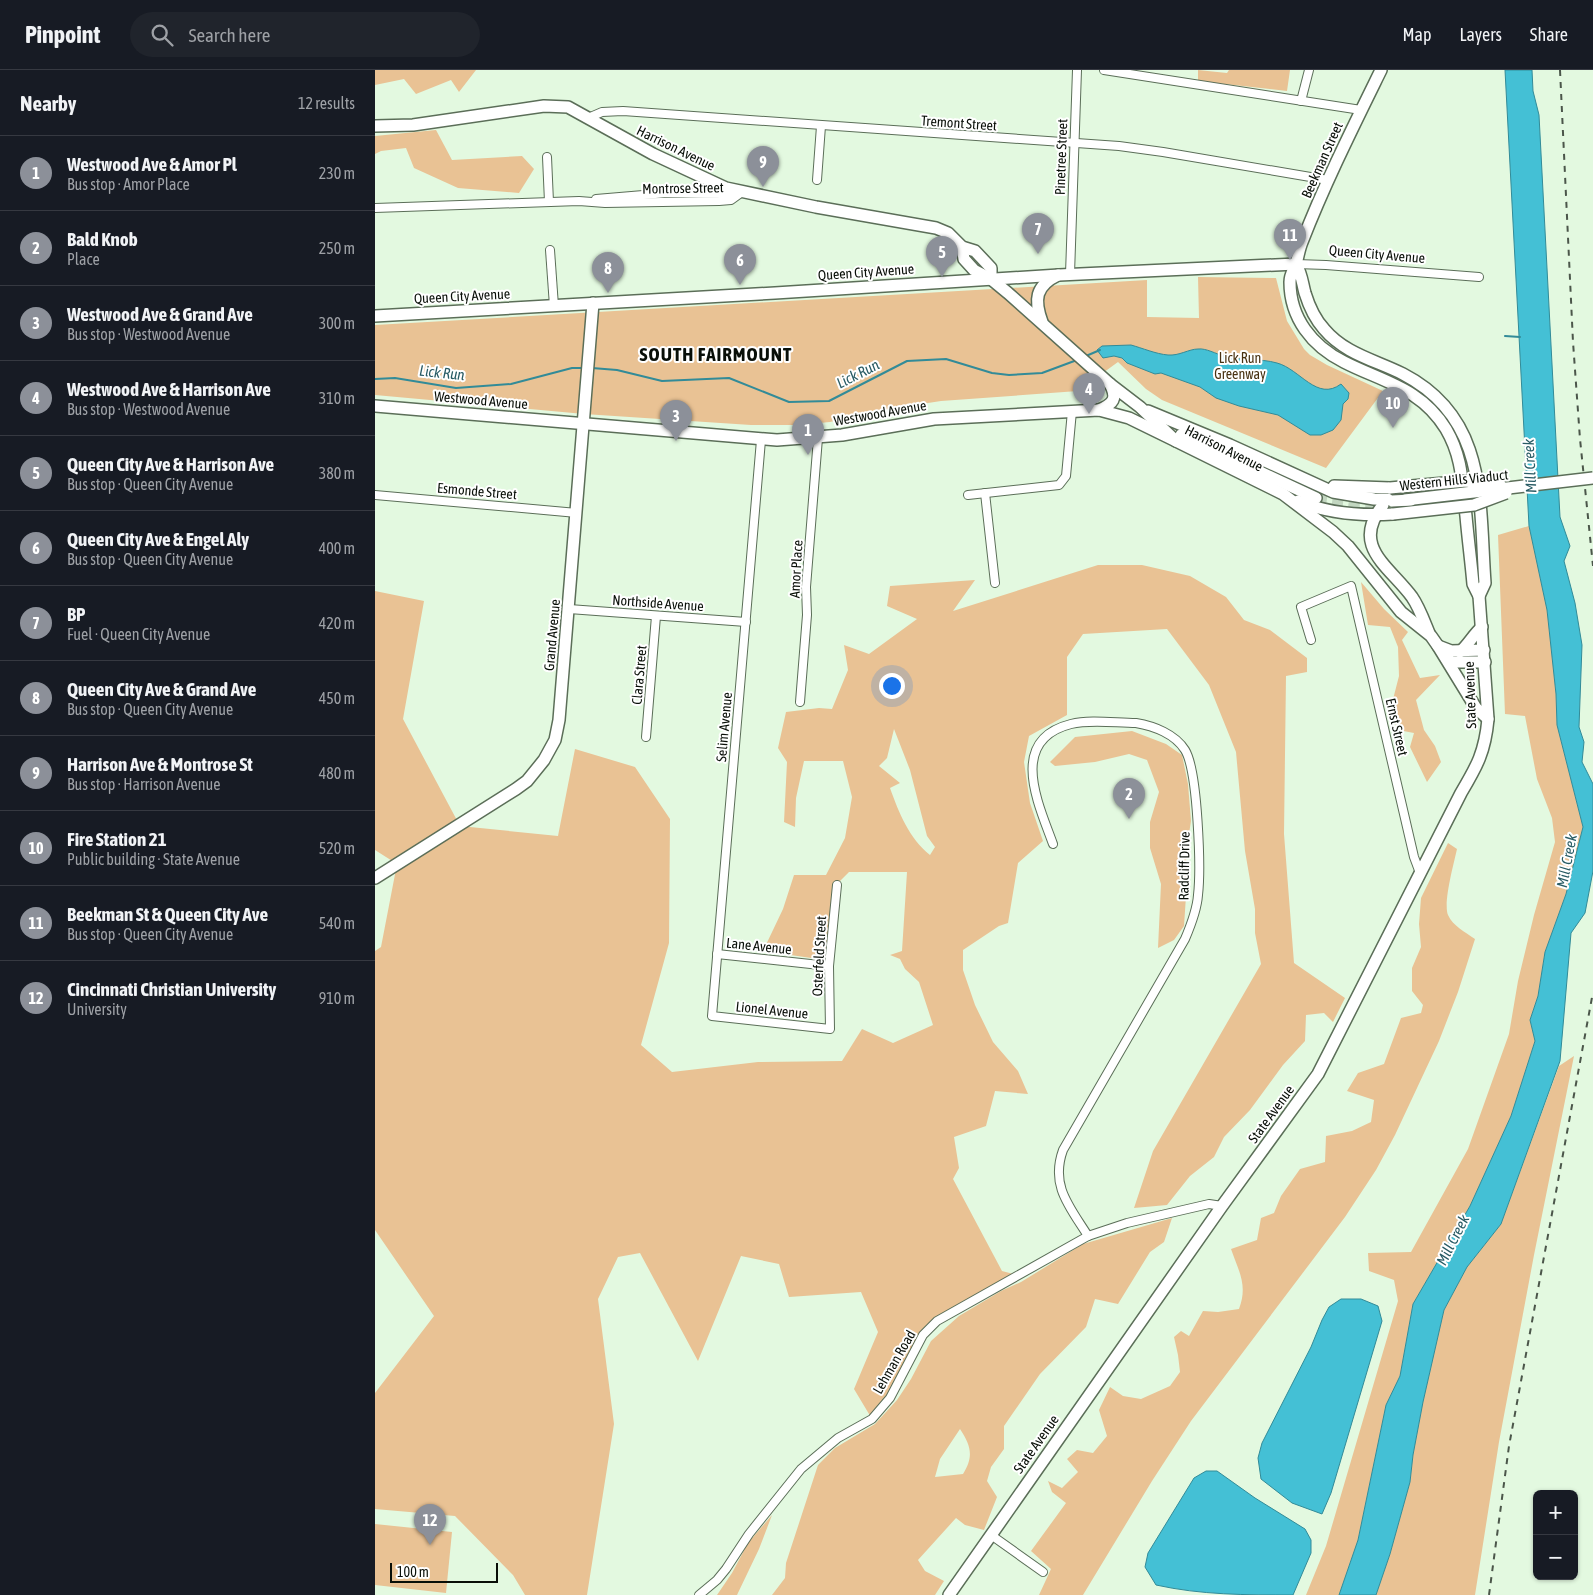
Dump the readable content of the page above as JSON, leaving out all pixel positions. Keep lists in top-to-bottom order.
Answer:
{
  "streets": {
    "main road": [
      "Harrison Avenue",
      "Beekman Street",
      "Queen City Avenue",
      "Westwood Avenue",
      "Western Hills Viaduct",
      "Grand Avenue",
      "State Avenue"
    ],
    "street": [
      "Tremont Street",
      "Pinetree Street",
      "Montrose Street",
      "Esmonde Street",
      "Amor Place",
      "Northside Avenue",
      "Clara Street",
      "Selim Avenue",
      "Ernst Street",
      "Radcliff Drive",
      "Lane Avenue",
      "Osterfeld Street",
      "Lionel Avenue",
      "Lehman Road"
    ]
  },
  "crossings": [
    ["Tremont Street", "Harrison Avenue"],
    ["Tremont Street", "Pinetree Street"],
    ["Tremont Street", "Beekman Street"],
    ["Harrison Avenue", "Montrose Street"],
    ["Harrison Avenue", "Queen City Avenue"],
    ["Harrison Avenue", "Westwood Avenue"],
    ["Harrison Avenue", "State Avenue"],
    ["Pinetree Street", "Queen City Avenue"],
    ["Beekman Street", "Queen City Avenue"],
    ["Beekman Street", "State Avenue"],
    ["Queen City Avenue", "Grand Avenue"],
    ["Queen City Avenue", "State Avenue"],
    ["Westwood Avenue", "Amor Place"],
    ["Westwood Avenue", "Grand Avenue"],
    ["Westwood Avenue", "Selim Avenue"],
    ["Esmonde Street", "Grand Avenue"],
    ["Northside Avenue", "Grand Avenue"],
    ["Northside Avenue", "Clara Street"],
    ["Northside Avenue", "Selim Avenue"],
    ["State Avenue", "Ernst Street"],
    ["State Avenue", "Lehman Road"],
    ["Selim Avenue", "Lane Avenue"],
    ["Selim Avenue", "Lionel Avenue"],
    ["Radcliff Drive", "Lehman Road"],
    ["Lane Avenue", "Osterfeld Street"],
    ["Osterfeld Street", "Lionel Avenue"]
  ],
  "districts": ["SOUTH FAIRMOUNT"],
  "water": ["Lick Run", "Mill Creek"],
  "parks": ["Lick Run Greenway"],
  "scale_bar": "100 m",
  "page": {
    "header": "Pinpoint",
    "search": "Search here",
    "nav": ["Map", "Layers", "Share"],
    "heading": ["Nearby", "12 results"],
    "list": [
      {
        "mark": "1",
        "name": "Westwood Ave & Amor Pl",
        "note": "Bus stop · Amor Place",
        "value": "230 m"
      },
      {
        "mark": "2",
        "name": "Bald Knob",
        "note": "Place",
        "value": "250 m"
      },
      {
        "mark": "3",
        "name": "Westwood Ave & Grand Ave",
        "note": "Bus stop · Westwood Avenue",
        "value": "300 m"
      },
      {
        "mark": "4",
        "name": "Westwood Ave & Harrison Ave",
        "note": "Bus stop · Westwood Avenue",
        "value": "310 m"
      },
      {
        "mark": "5",
        "name": "Queen City Ave & Harrison Ave",
        "note": "Bus stop · Queen City Avenue",
        "value": "380 m"
      },
      {
        "mark": "6",
        "name": "Queen City Ave & Engel Aly",
        "note": "Bus stop · Queen City Avenue",
        "value": "400 m"
      },
      {
        "mark": "7",
        "name": "BP",
        "note": "Fuel · Queen City Avenue",
        "value": "420 m"
      },
      {
        "mark": "8",
        "name": "Queen City Ave & Grand Ave",
        "note": "Bus stop · Queen City Avenue",
        "value": "450 m"
      },
      {
        "mark": "9",
        "name": "Harrison Ave & Montrose St",
        "note": "Bus stop · Harrison Avenue",
        "value": "480 m"
      },
      {
        "mark": "10",
        "name": "Fire Station 21",
        "note": "Public building · State Avenue",
        "value": "520 m"
      },
      {
        "mark": "11",
        "name": "Beekman St & Queen City Ave",
        "note": "Bus stop · Queen City Avenue",
        "value": "540 m"
      },
      {
        "mark": "12",
        "name": "Cincinnati Christian University",
        "note": "University",
        "value": "910 m"
      }
    ],
    "pins": [
      "9",
      "7",
      "11",
      "5",
      "6",
      "8",
      "4",
      "10",
      "3",
      "1",
      "2",
      "12"
    ],
    "map_buttons": ["+", "−"],
    "scale": "100 m"
  }
}
